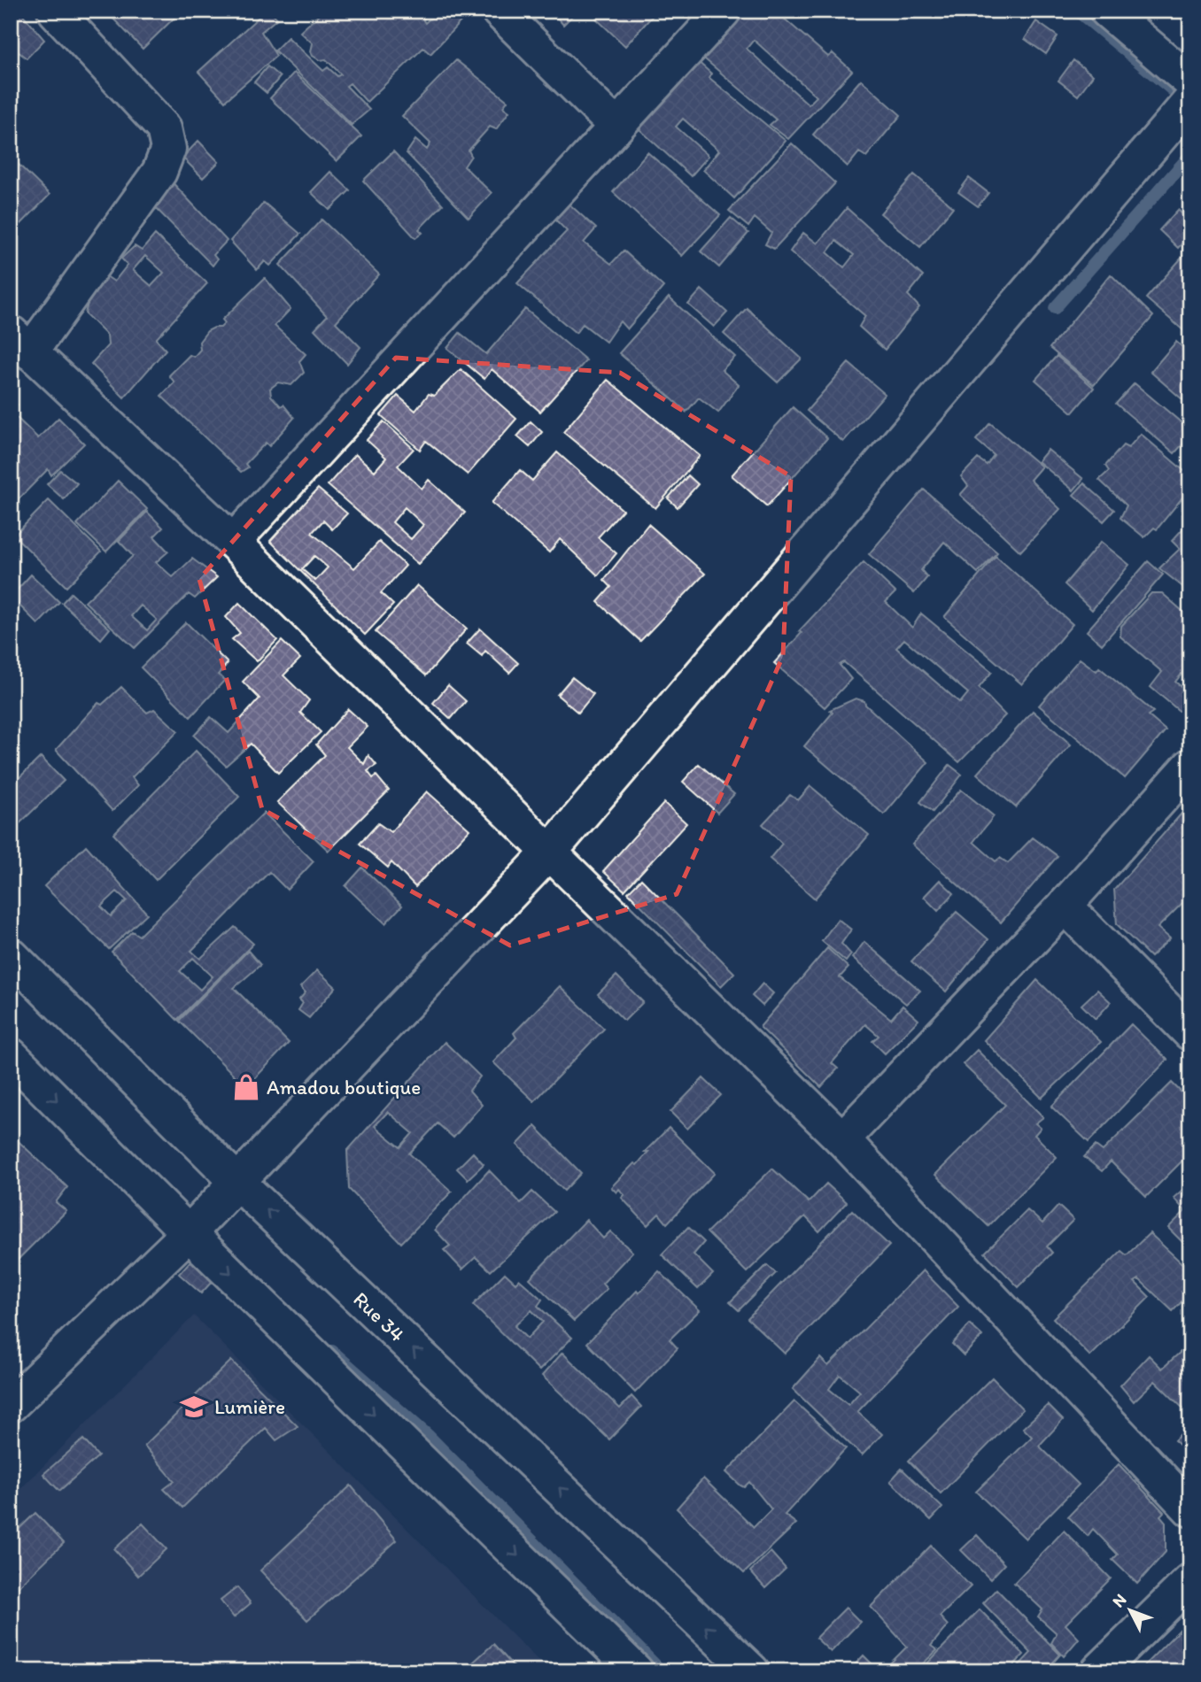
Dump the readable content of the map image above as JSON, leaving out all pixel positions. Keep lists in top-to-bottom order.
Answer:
{
  "streets": {
    "street": ["Rue 34"]
  },
  "places": {
    "shop": ["Amadou boutique"],
    "school or university": ["Lumière"]
  },
  "north": "top left"
}
